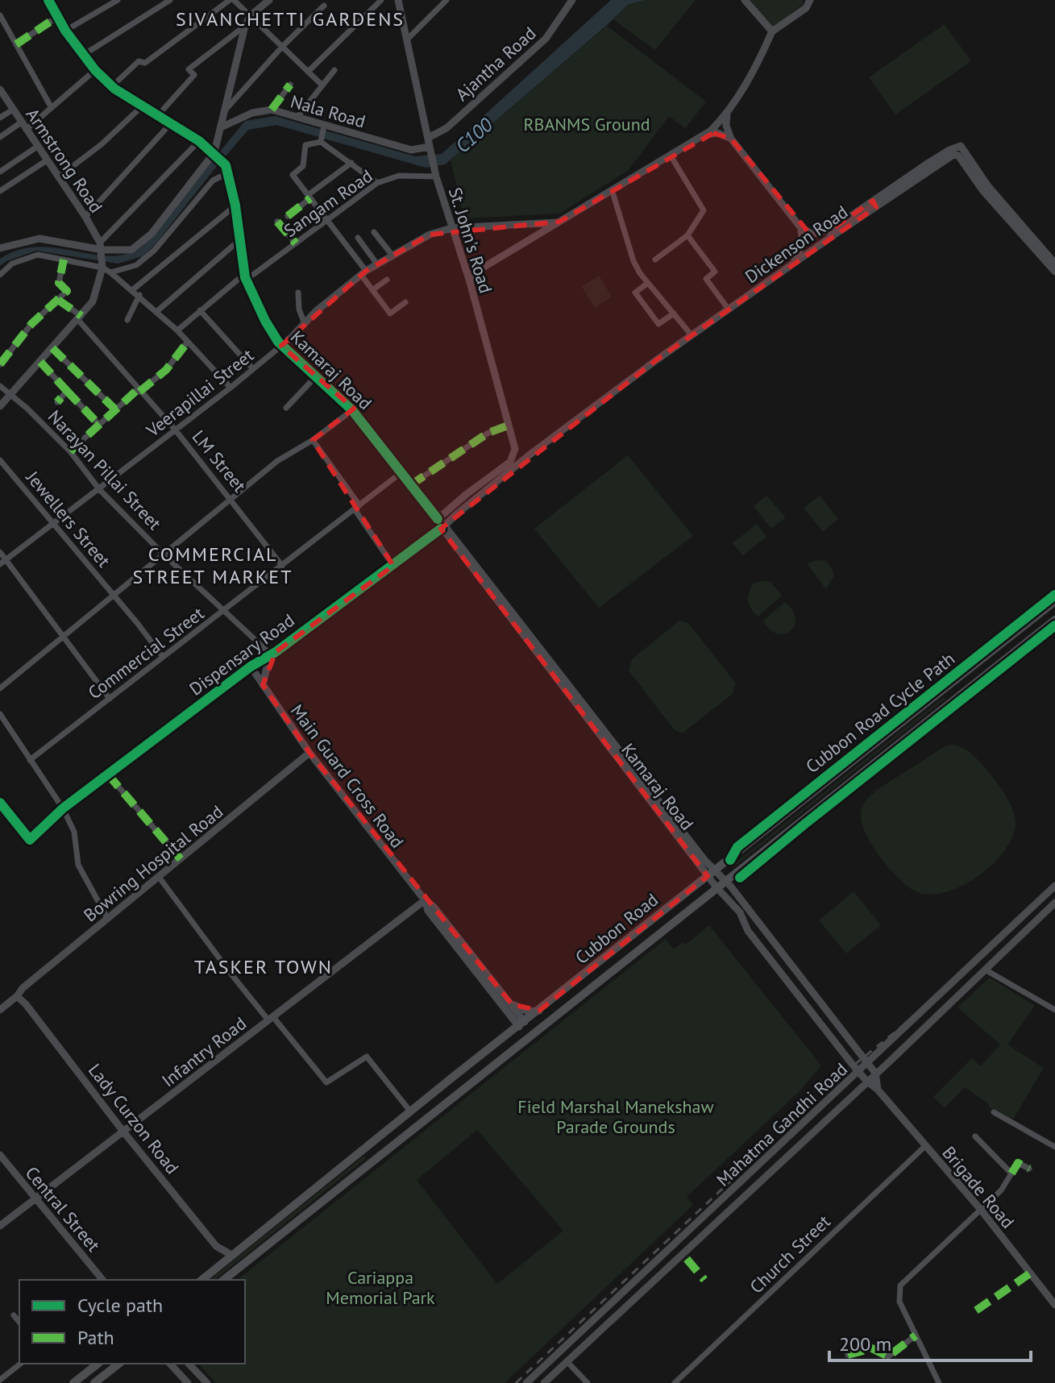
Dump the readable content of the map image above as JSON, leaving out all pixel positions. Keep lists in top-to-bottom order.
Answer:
{
  "streets": {
    "main road": [
      "Ajantha Road",
      "Nala Road",
      "Armstrong Road",
      "St. John's Road",
      "Dickenson Road",
      "Kamaraj Road",
      "Veerapillai Street",
      "Dispensary Road",
      "Main Guard Cross Road",
      "Bowring Hospital Road",
      "Cubbon Road",
      "Infantry Road",
      "Lady Curzon Road",
      "Mahatma Gandhi Road",
      "Brigade Road",
      "Central Street"
    ],
    "street": [
      "Sangam Road",
      "LM Street",
      "Narayan Pillai Street",
      "Jewellers Street",
      "Commercial Street",
      "Church Street"
    ],
    "cycle path": ["Cubbon Road Cycle Path"]
  },
  "crossings": [
    ["Ajantha Road", "St. John's Road"],
    ["Nala Road", "St. John's Road"],
    ["Sangam Road", "St. John's Road"],
    ["Sangam Road", "Kamaraj Road"],
    ["St. John's Road", "Veerapillai Street"],
    ["Dickenson Road", "Kamaraj Road"],
    ["Dickenson Road", "Dispensary Road"],
    ["Kamaraj Road", "Veerapillai Street"],
    ["Kamaraj Road", "Commercial Street"],
    ["Kamaraj Road", "Dispensary Road"],
    ["Kamaraj Road", "Cubbon Road"],
    ["Kamaraj Road", "Mahatma Gandhi Road"],
    ["Kamaraj Road", "Brigade Road"],
    ["Veerapillai Street", "LM Street"],
    ["Veerapillai Street", "Narayan Pillai Street"],
    ["Veerapillai Street", "Jewellers Street"],
    ["LM Street", "Commercial Street"],
    ["Narayan Pillai Street", "Commercial Street"],
    ["Narayan Pillai Street", "Dispensary Road"],
    ["Jewellers Street", "Commercial Street"],
    ["Dispensary Road", "Main Guard Cross Road"],
    ["Main Guard Cross Road", "Bowring Hospital Road"],
    ["Main Guard Cross Road", "Cubbon Road"],
    ["Main Guard Cross Road", "Infantry Road"],
    ["Bowring Hospital Road", "Lady Curzon Road"],
    ["Cubbon Road", "Lady Curzon Road"],
    ["Infantry Road", "Lady Curzon Road"],
    ["Infantry Road", "Central Street"],
    ["Mahatma Gandhi Road", "Brigade Road"],
    ["Brigade Road", "Church Street"]
  ],
  "districts": ["SIVANCHETTI GARDENS", "COMMERCIAL STREET MARKET", "TASKER TOWN"],
  "water": ["C100"],
  "parks": ["RBANMS Ground", "Field Marshal Manekshaw Parade Grounds", "Cariappa Memorial Park"],
  "legend": ["Cycle path", "Path"],
  "scale_bar": "200 m"
}
